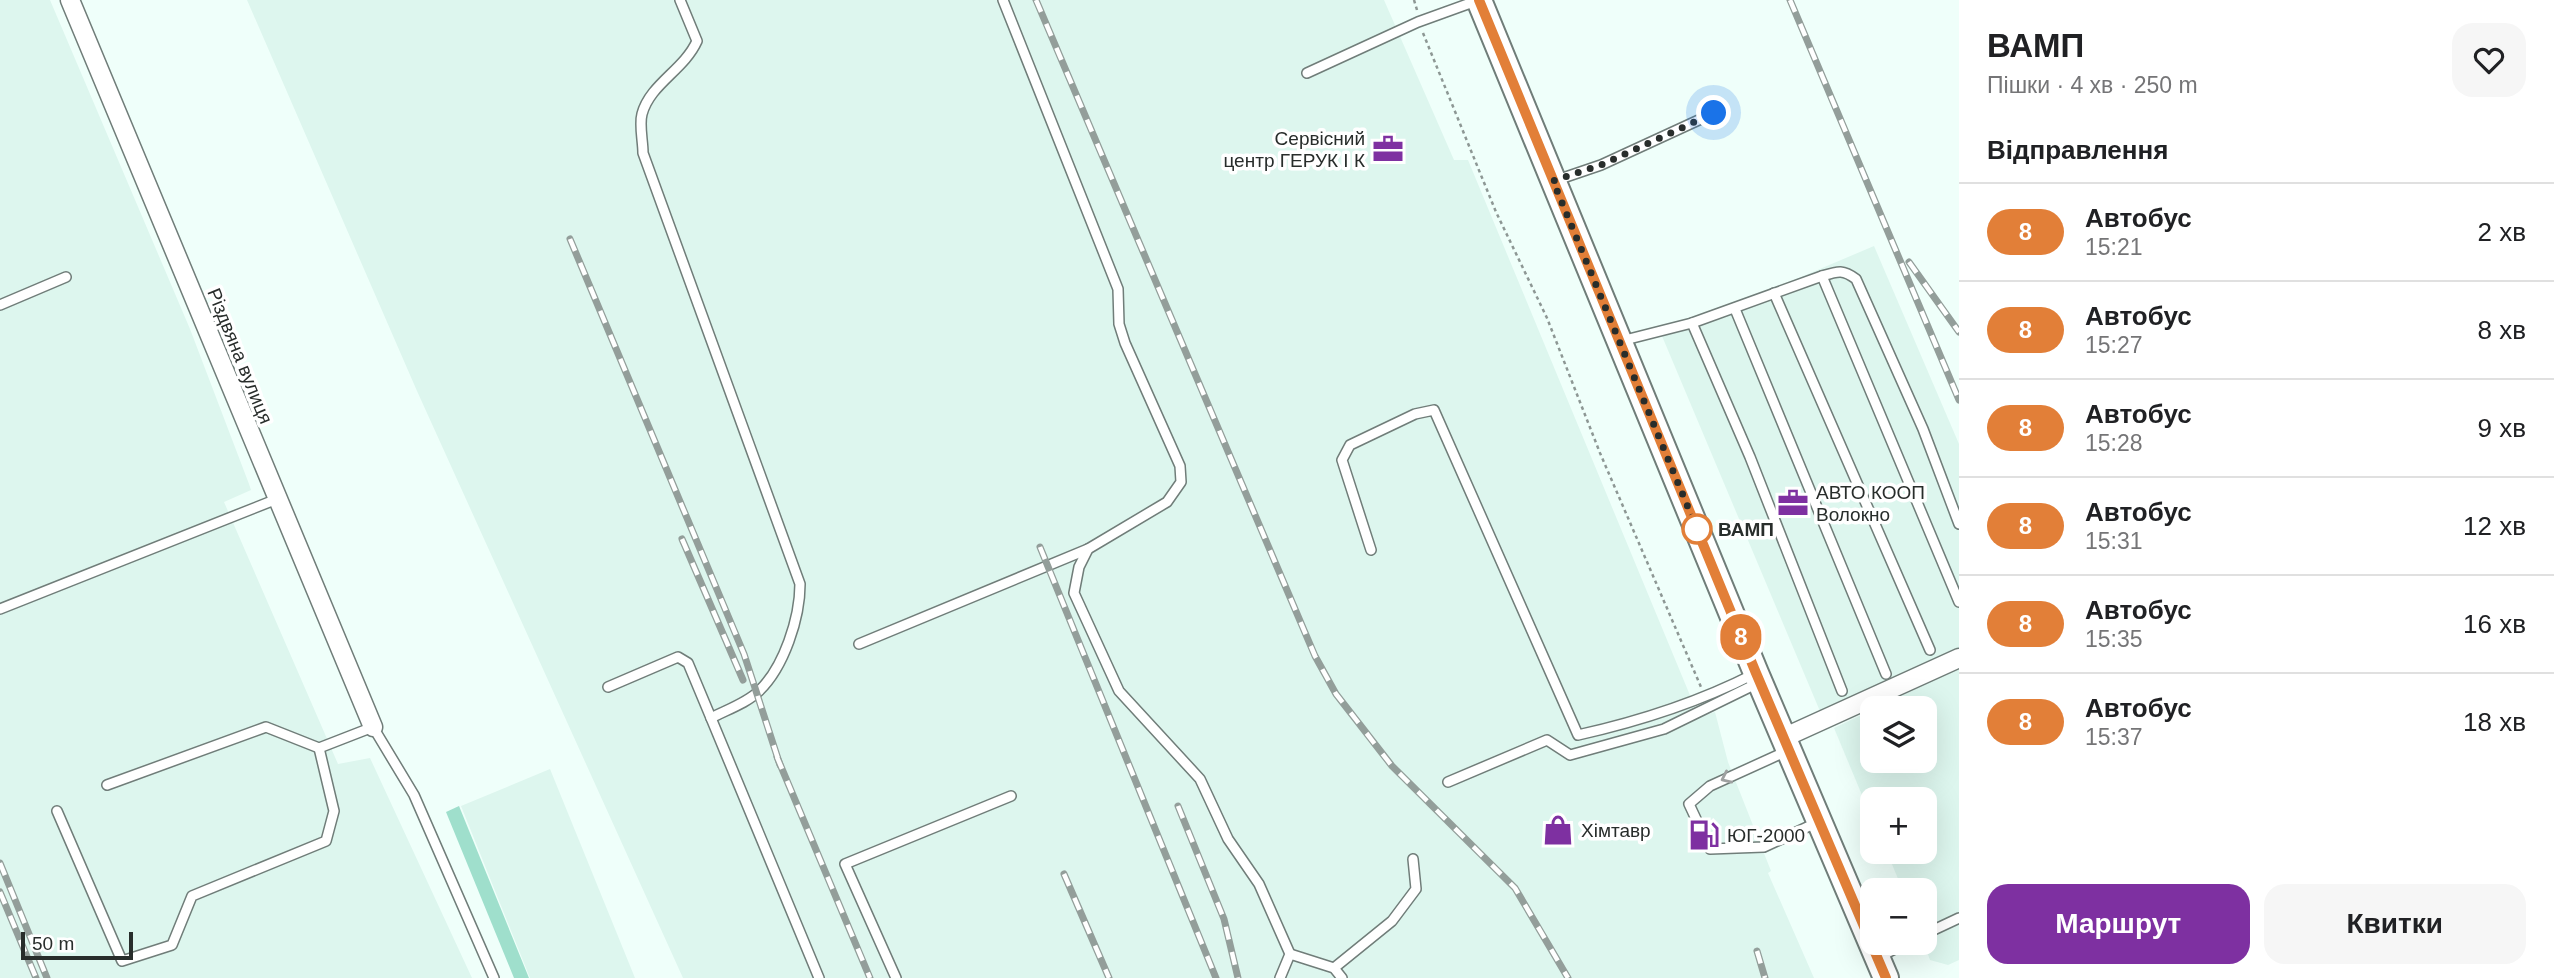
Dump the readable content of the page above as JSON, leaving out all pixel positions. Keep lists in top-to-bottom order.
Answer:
{
  "streets": {
    "street": ["Різдвяна вулиця"]
  },
  "places": {
    "office": ["Сервісний центр ГЕРУК І К", "АВТО КООП Волокно"],
    "other": ["ВАМП"],
    "shop": ["Хімтавр"],
    "fuel station": ["ЮГ-2000"]
  },
  "lines": ["bus line 8"],
  "scale_bar": "50 m",
  "page": {
    "on_map": "8",
    "heading": [
      ["ВАМП", "Пішки · 4 хв · 250 m"],
      "Відправлення"
    ],
    "list": [
      {
        "mark": "8",
        "name": "Автобус",
        "note": "15:21",
        "value": "2 хв"
      },
      {
        "mark": "8",
        "name": "Автобус",
        "note": "15:27",
        "value": "8 хв"
      },
      {
        "mark": "8",
        "name": "Автобус",
        "note": "15:28",
        "value": "9 хв"
      },
      {
        "mark": "8",
        "name": "Автобус",
        "note": "15:31",
        "value": "12 хв"
      },
      {
        "mark": "8",
        "name": "Автобус",
        "note": "15:35",
        "value": "16 хв"
      },
      {
        "mark": "8",
        "name": "Автобус",
        "note": "15:37",
        "value": "18 хв"
      }
    ],
    "map_buttons": ["+", "−"],
    "buttons": ["Маршрут", "Квитки"],
    "scale": "50 m"
  }
}
